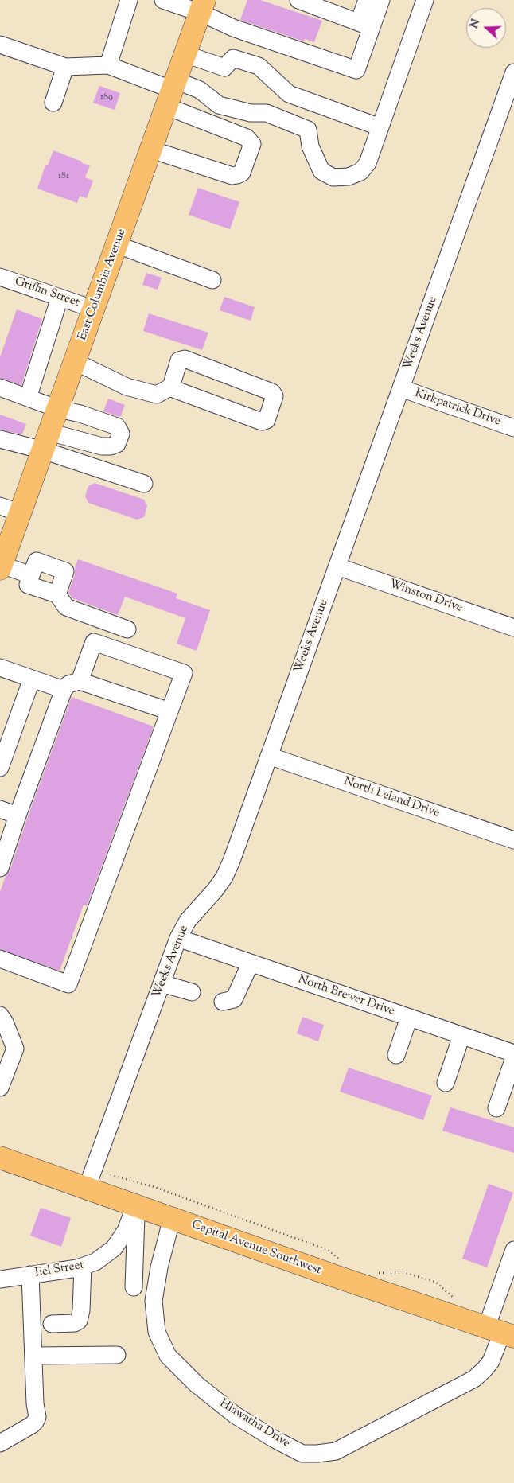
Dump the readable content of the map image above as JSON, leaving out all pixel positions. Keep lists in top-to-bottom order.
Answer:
{
  "streets": {
    "main road": ["East Columbia Avenue", "Capital Avenue Southwest"],
    "street": [
      "Griffin Street",
      "Weeks Avenue",
      "Kirkpatrick Drive",
      "Winston Drive",
      "North Leland Drive",
      "North Brewer Drive",
      "Eel Street",
      "Hiawatha Drive"
    ]
  },
  "crossings": [
    ["East Columbia Avenue", "Griffin Street"],
    ["Weeks Avenue", "Kirkpatrick Drive"],
    ["Weeks Avenue", "Winston Drive"],
    ["Weeks Avenue", "North Leland Drive"],
    ["Weeks Avenue", "North Brewer Drive"],
    ["Weeks Avenue", "Capital Avenue Southwest"],
    ["Capital Avenue Southwest", "Eel Street"],
    ["Capital Avenue Southwest", "Hiawatha Drive"]
  ],
  "house_numbers": ["189", "181"],
  "north": "left"
}
